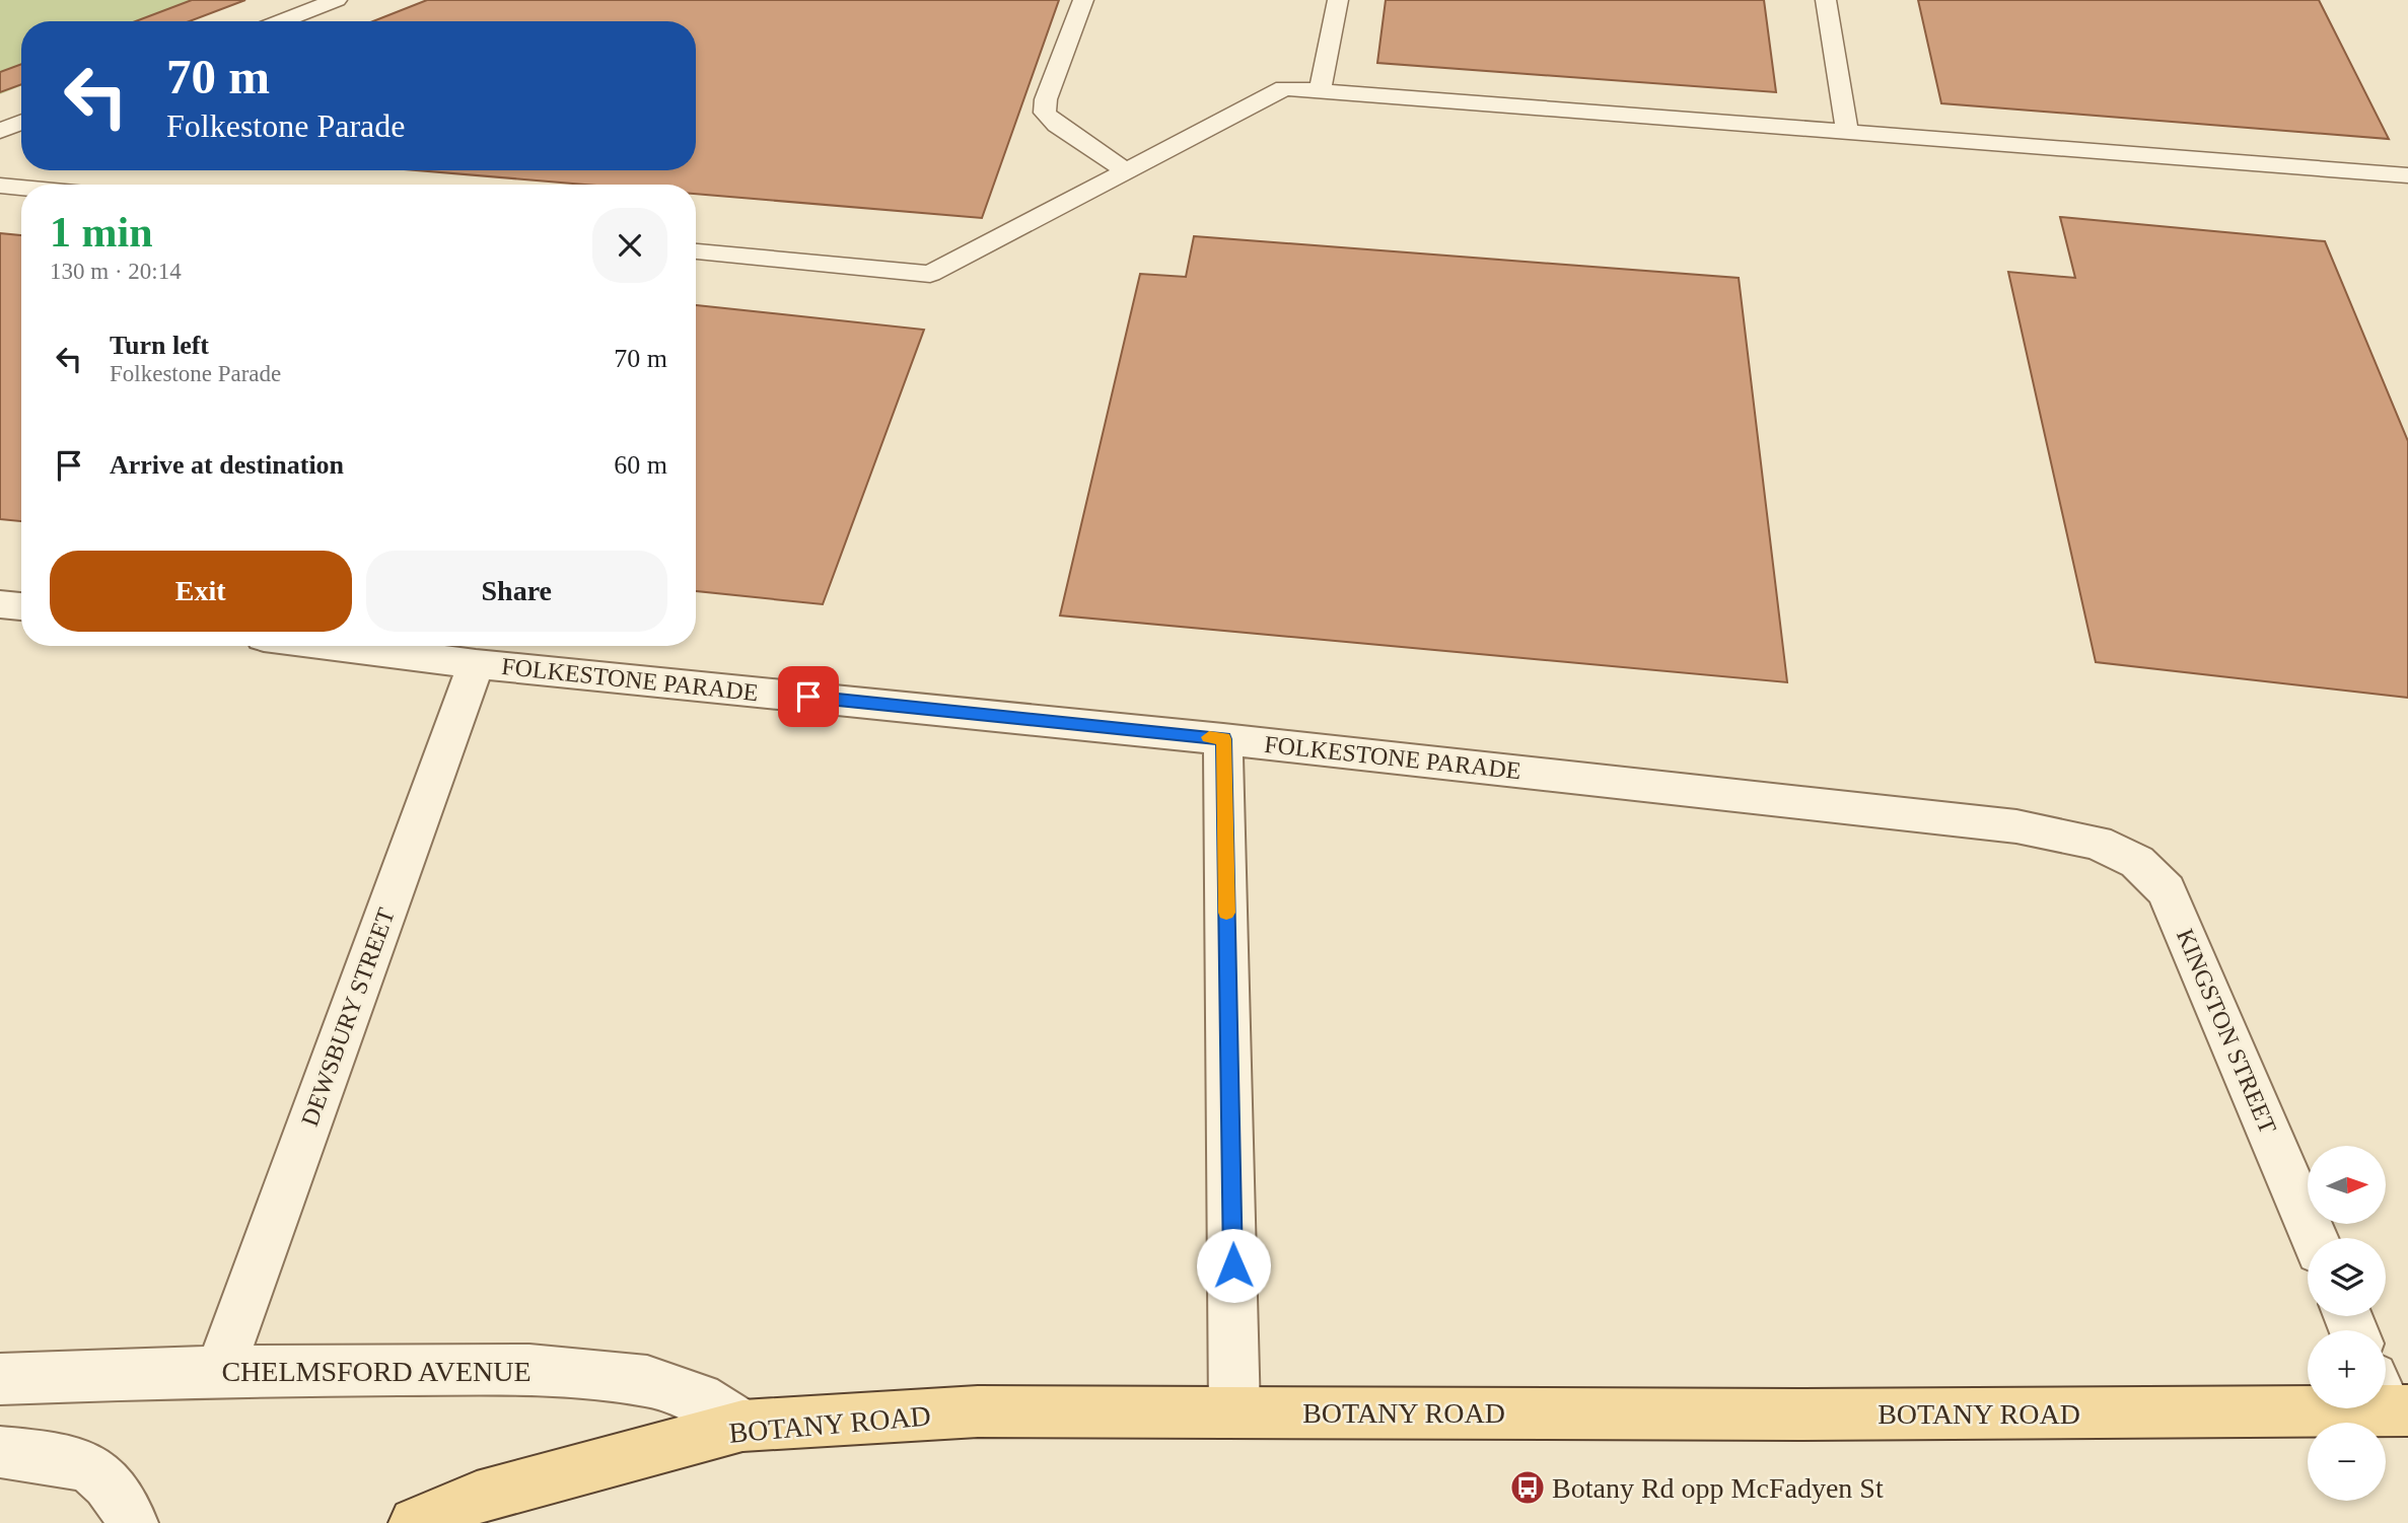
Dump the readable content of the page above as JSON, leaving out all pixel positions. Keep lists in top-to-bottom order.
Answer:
{
  "streets": {
    "main road": ["BOTANY ROAD"],
    "street": [
      "FOLKESTONE PARADE",
      "DEWSBURY STREET",
      "KINGSTON STREET",
      "CHELMSFORD AVENUE"
    ]
  },
  "crossings": [
    ["FOLKESTONE PARADE", "DEWSBURY STREET"],
    ["FOLKESTONE PARADE", "KINGSTON STREET"],
    ["DEWSBURY STREET", "CHELMSFORD AVENUE"],
    ["CHELMSFORD AVENUE", "BOTANY ROAD"]
  ],
  "places": {
    "bus stop": ["Botany Rd opp McFadyen St"]
  },
  "north": "right",
  "page": {
    "turn": ["70 m", "Folkestone Parade"],
    "heading": ["1 min", "130 m · 20:14"],
    "list": [
      {
        "name": "Turn left",
        "note": "Folkestone Parade",
        "value": "70 m"
      },
      {
        "name": "Arrive at destination",
        "value": "60 m"
      }
    ],
    "buttons": ["Exit", "Share"],
    "map_buttons": ["+", "−"]
  }
}
